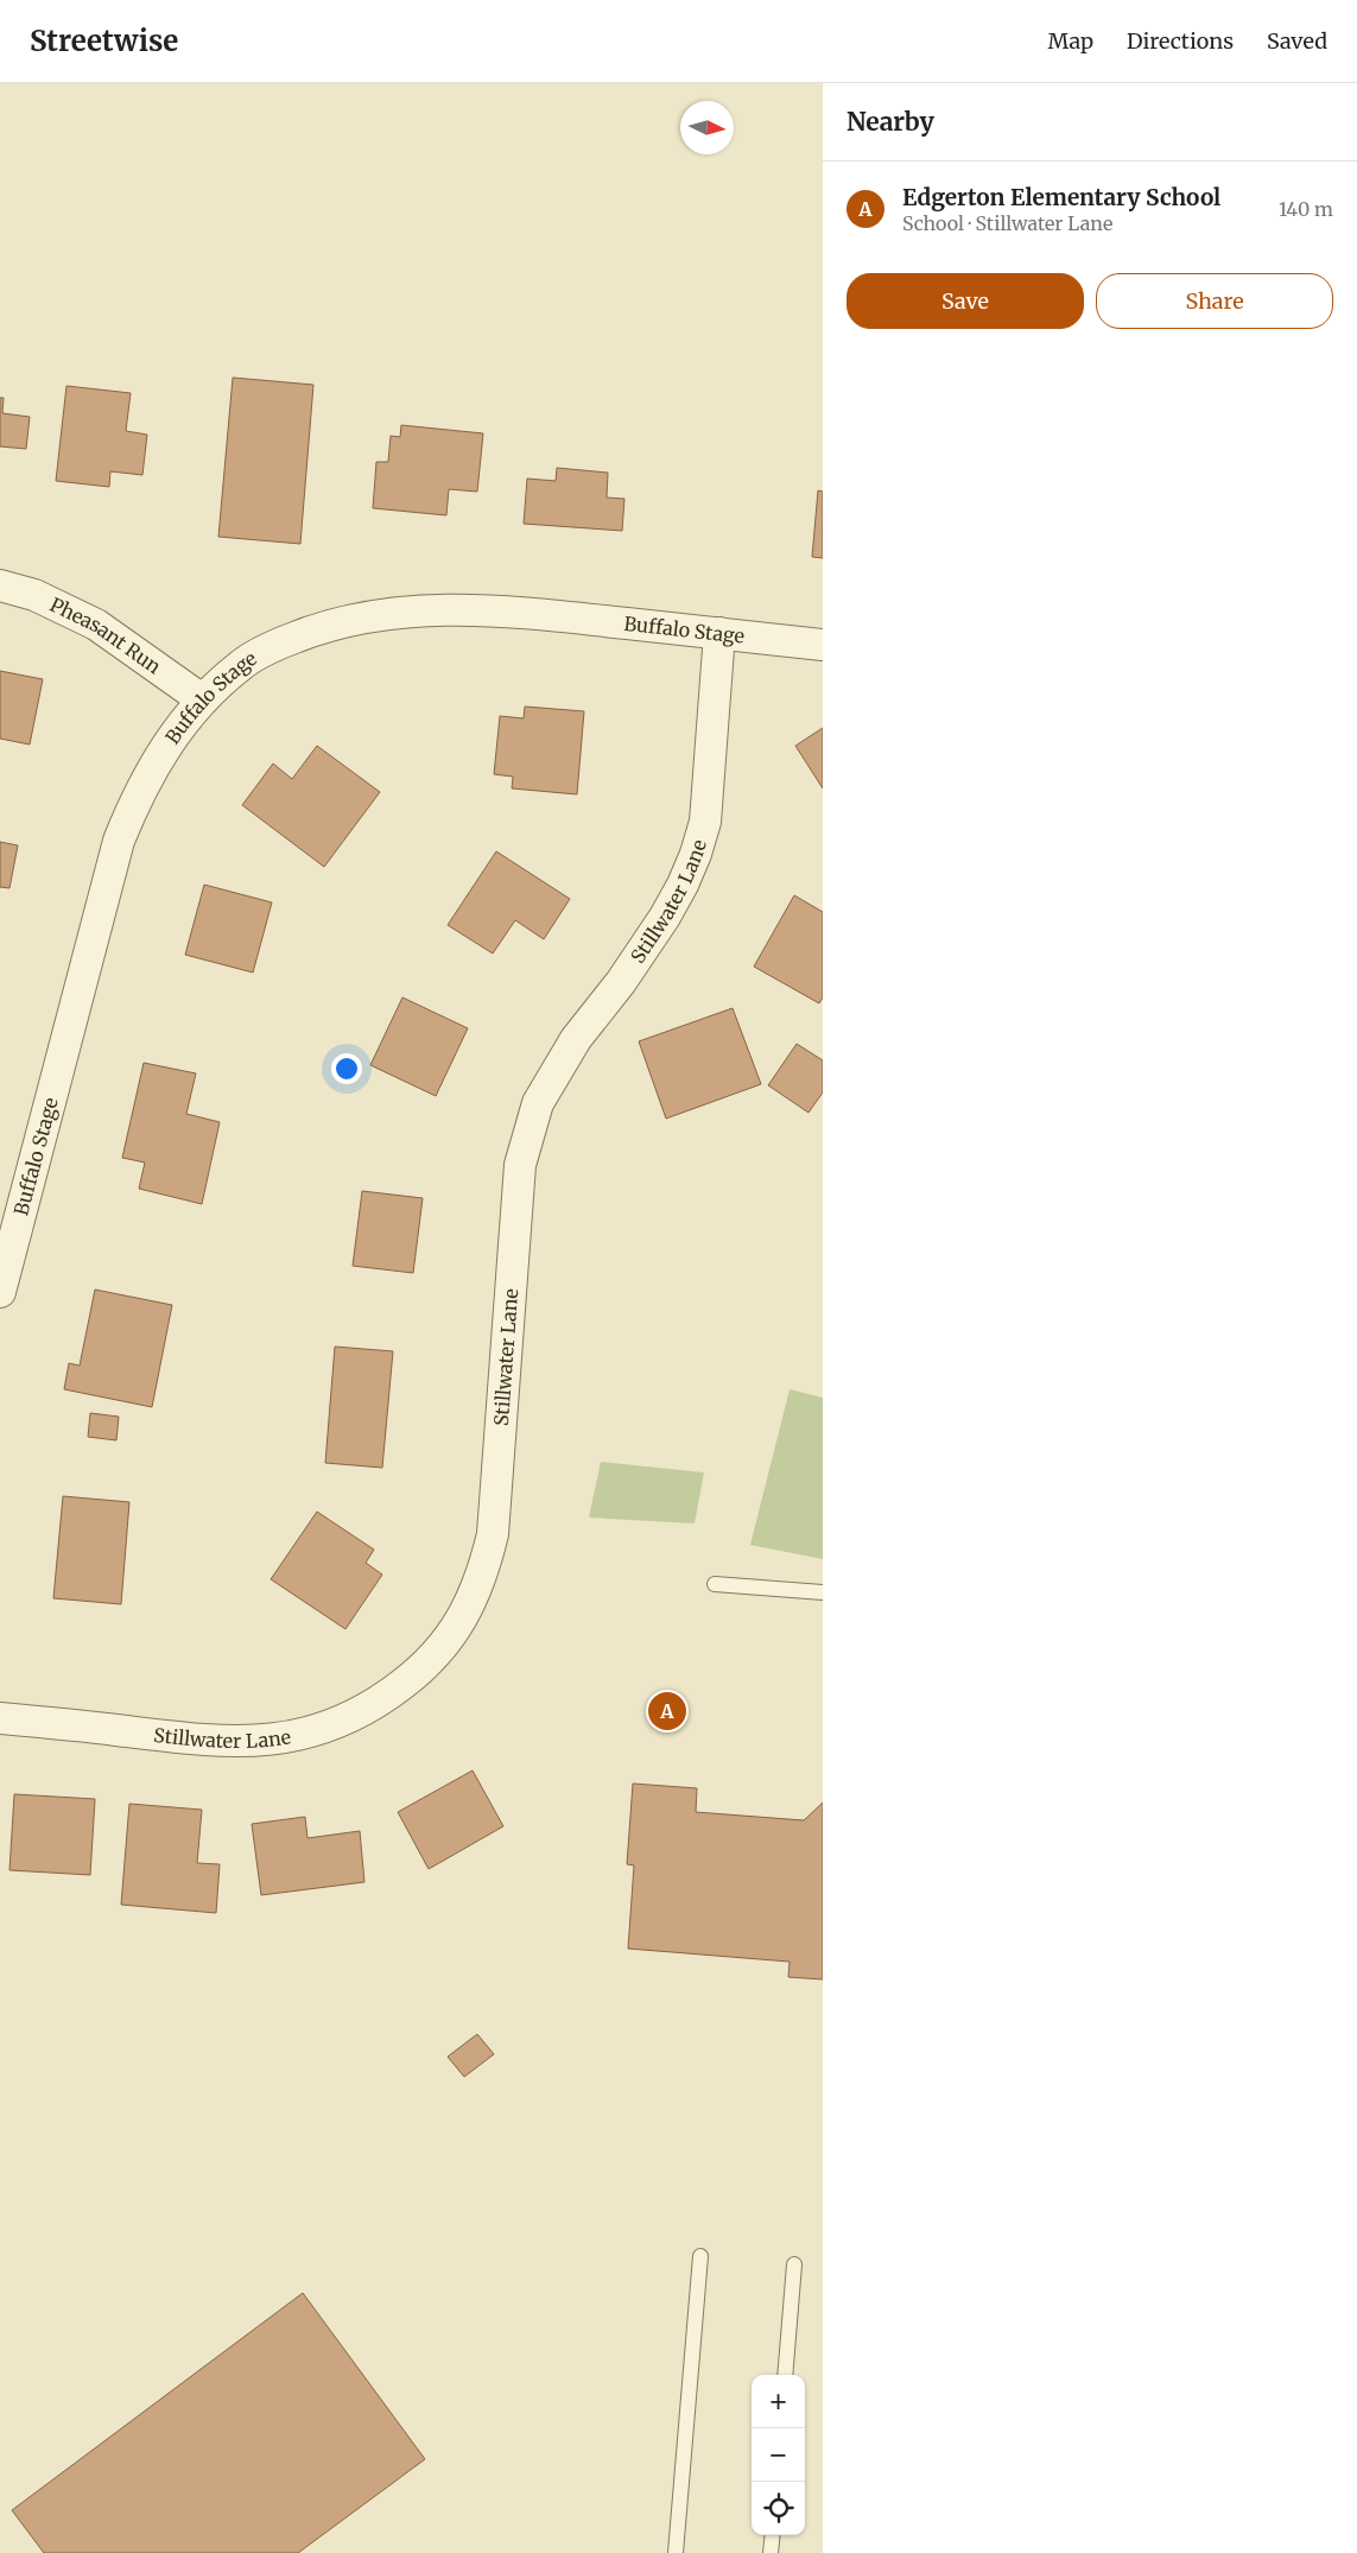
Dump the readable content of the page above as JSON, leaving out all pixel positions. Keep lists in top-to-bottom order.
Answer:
{
  "streets": {
    "street": ["Buffalo Stage", "Pheasant Run", "Stillwater Lane"]
  },
  "crossings": [
    ["Buffalo Stage", "Pheasant Run"],
    ["Buffalo Stage", "Stillwater Lane"]
  ],
  "north": "right",
  "page": {
    "header": "Streetwise",
    "nav": ["Map", "Directions", "Saved"],
    "heading": "Nearby",
    "list": [
      {
        "mark": "A",
        "name": "Edgerton Elementary School",
        "note": "School · Stillwater Lane",
        "value": "140 m"
      }
    ],
    "buttons": ["Save", "Share"],
    "pins": "A",
    "map_buttons": ["+", "−"]
  }
}
